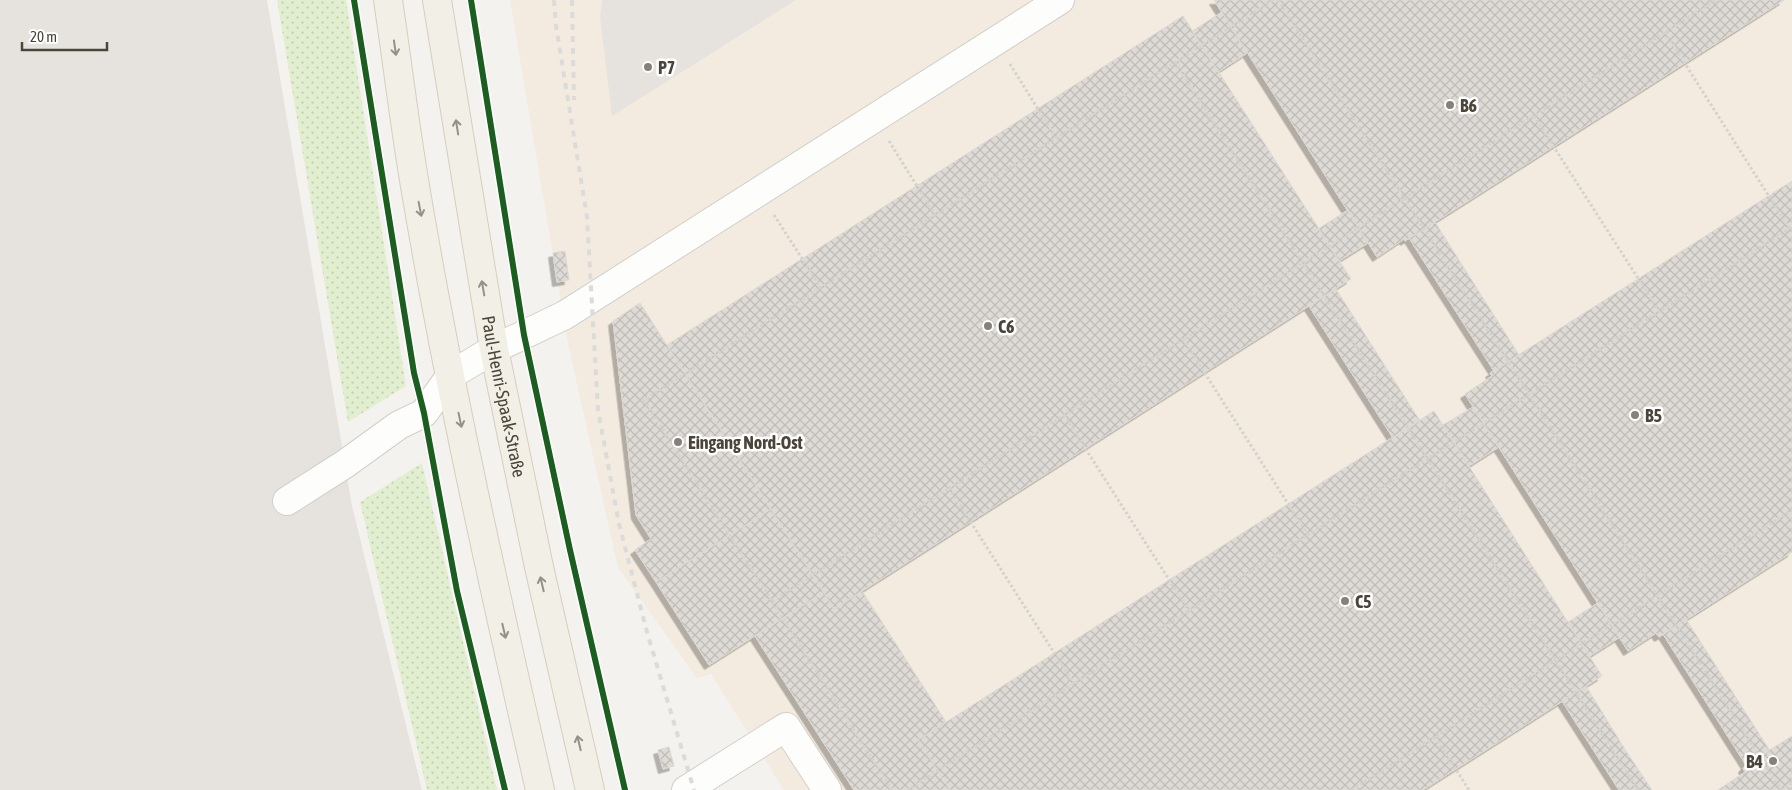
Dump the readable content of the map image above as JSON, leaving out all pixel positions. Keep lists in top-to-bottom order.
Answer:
{
  "streets": {
    "main road": ["Paul-Henri-Spaak-Straße"]
  },
  "places": [
    "P7",
    "B6",
    "C6",
    "B5",
    "Eingang Nord-Ost",
    "C5",
    "B4"
  ],
  "scale_bar": "20 m"
}
